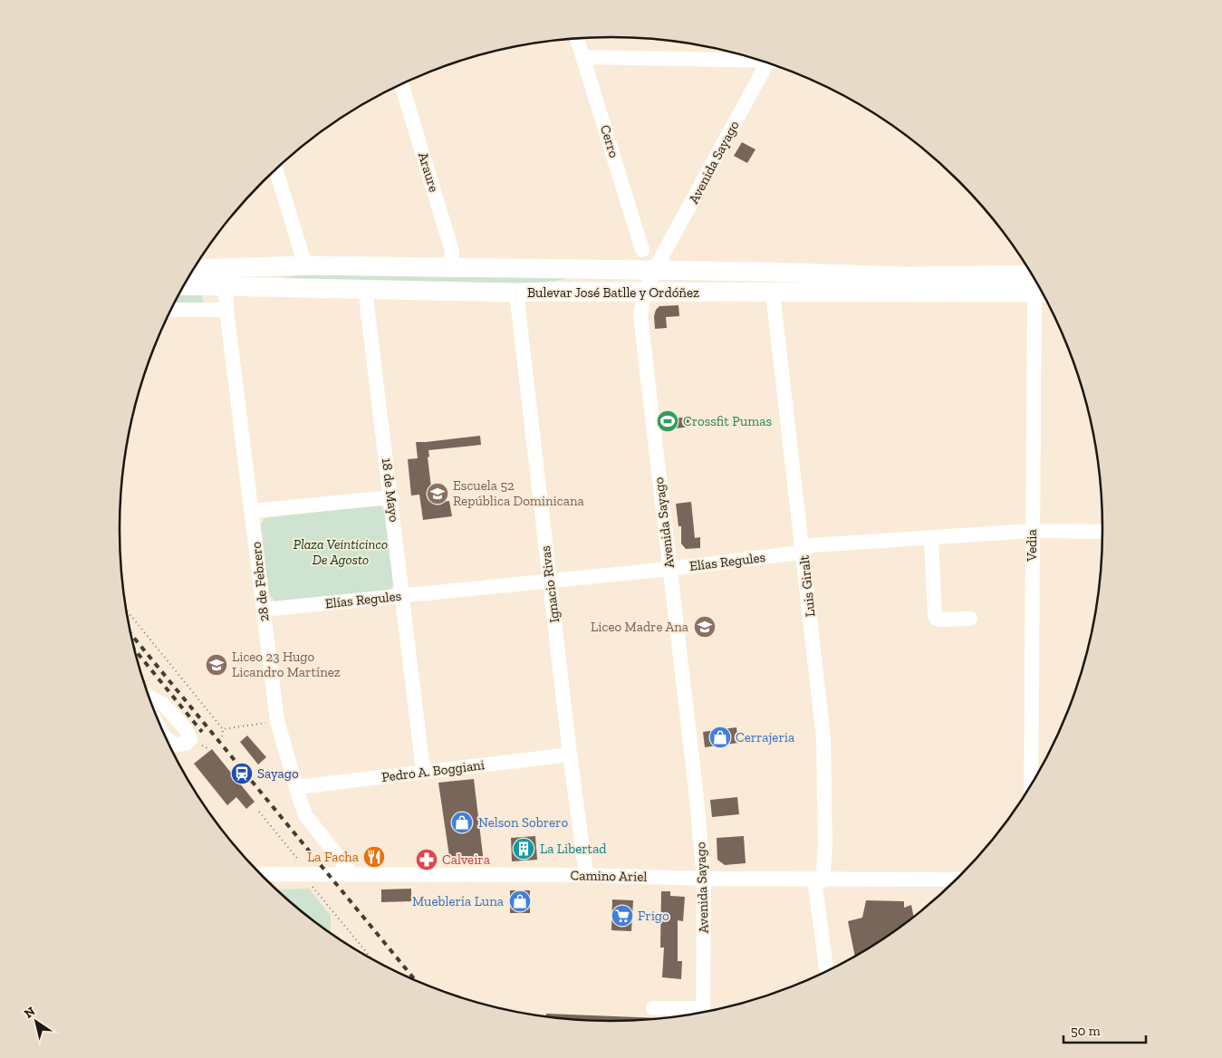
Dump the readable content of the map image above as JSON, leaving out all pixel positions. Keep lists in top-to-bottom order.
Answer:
{
  "streets": {
    "main road": ["Bulevar José Batlle y Ordóñez"],
    "street": [
      "Cerro",
      "Avenida Sayago",
      "Araure",
      "18 de Mayo",
      "Vedia",
      "Elías Regules",
      "28 de Febrero",
      "Ignacio Rivas",
      "Luis Giralt",
      "Pedro A. Boggiani",
      "Camino Ariel"
    ]
  },
  "crossings": [
    ["Avenida Sayago", "Bulevar José Batlle y Ordóñez"],
    ["Avenida Sayago", "Elías Regules"],
    ["Avenida Sayago", "Camino Ariel"],
    ["Araure", "Bulevar José Batlle y Ordóñez"],
    ["Bulevar José Batlle y Ordóñez", "18 de Mayo"],
    ["Bulevar José Batlle y Ordóñez", "28 de Febrero"],
    ["Bulevar José Batlle y Ordóñez", "Ignacio Rivas"],
    ["Bulevar José Batlle y Ordóñez", "Luis Giralt"],
    ["18 de Mayo", "Elías Regules"],
    ["18 de Mayo", "Pedro A. Boggiani"],
    ["Vedia", "Elías Regules"],
    ["Elías Regules", "28 de Febrero"],
    ["Elías Regules", "Ignacio Rivas"],
    ["Elías Regules", "Luis Giralt"],
    ["28 de Febrero", "Pedro A. Boggiani"],
    ["28 de Febrero", "Camino Ariel"],
    ["Ignacio Rivas", "Pedro A. Boggiani"],
    ["Ignacio Rivas", "Camino Ariel"],
    ["Luis Giralt", "Camino Ariel"]
  ],
  "parks": ["Plaza Veinticinco De Agosto"],
  "places": {
    "sports": ["Crossfit Pumas"],
    "school or university": ["Escuela 52 República Dominicana", "Liceo Madre Ana", "Liceo 23 Hugo Licandro Martínez"],
    "shop": ["Cerrajeria", "Nelson Sobrero", "Mueblería Luna"],
    "station": ["Sayago"],
    "building": ["La Libertad"],
    "restaurant": ["La Facha"],
    "pharmacy": ["Calveira"],
    "supermarket": ["Frigo"]
  },
  "scale_bar": "50 m",
  "north": "top left"
}
